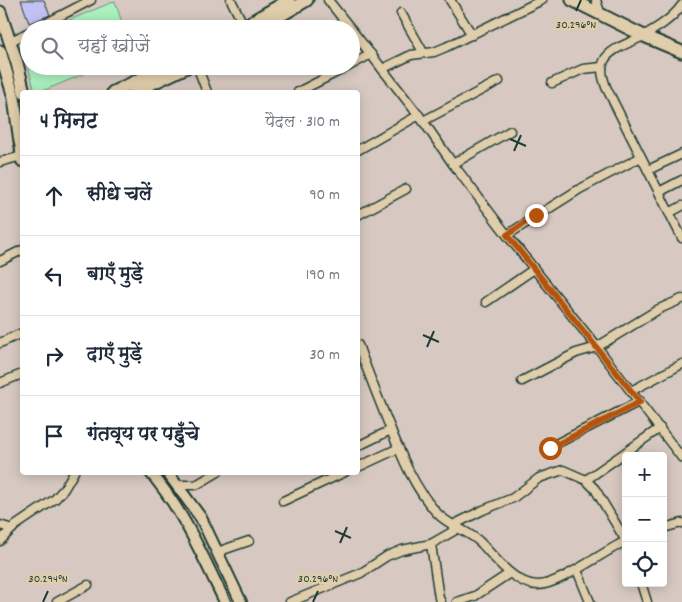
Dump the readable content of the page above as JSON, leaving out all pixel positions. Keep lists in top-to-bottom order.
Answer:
{
  "page": {
    "search": "यहाँ खोजें",
    "heading": ["4 मिनट", "पैदल · 310 m"],
    "list": [
      ["सीधे चलें", "90 m"],
      ["बाएँ मुड़ें", "190 m"],
      ["दाएँ मुड़ें", "30 m"],
      "गंतव्य पर पहुँचे"
    ],
    "map_buttons": ["+", "−"]
  },
  "coordinates": ["30.296°N", "30.294°N"]
}
